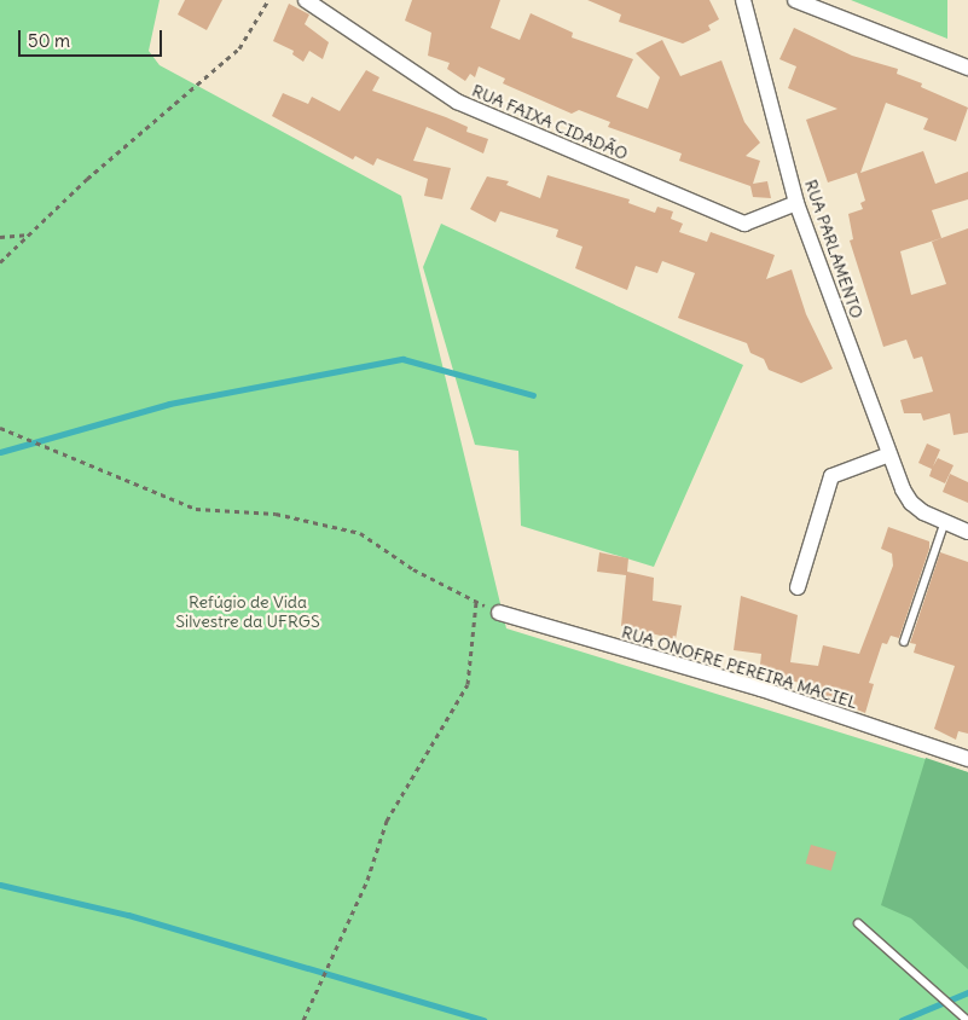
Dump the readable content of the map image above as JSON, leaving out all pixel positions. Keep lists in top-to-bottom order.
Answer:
{
  "streets": {
    "street": ["RUA FAIXA CIDADÃO", "RUA PARLAMENTO", "RUA ONOFRE PEREIRA MACIEL"]
  },
  "crossings": [
    ["RUA FAIXA CIDADÃO", "RUA PARLAMENTO"]
  ],
  "parks": ["Refúgio de Vida Silvestre da UFRGS"],
  "scale_bar": "50 m"
}
